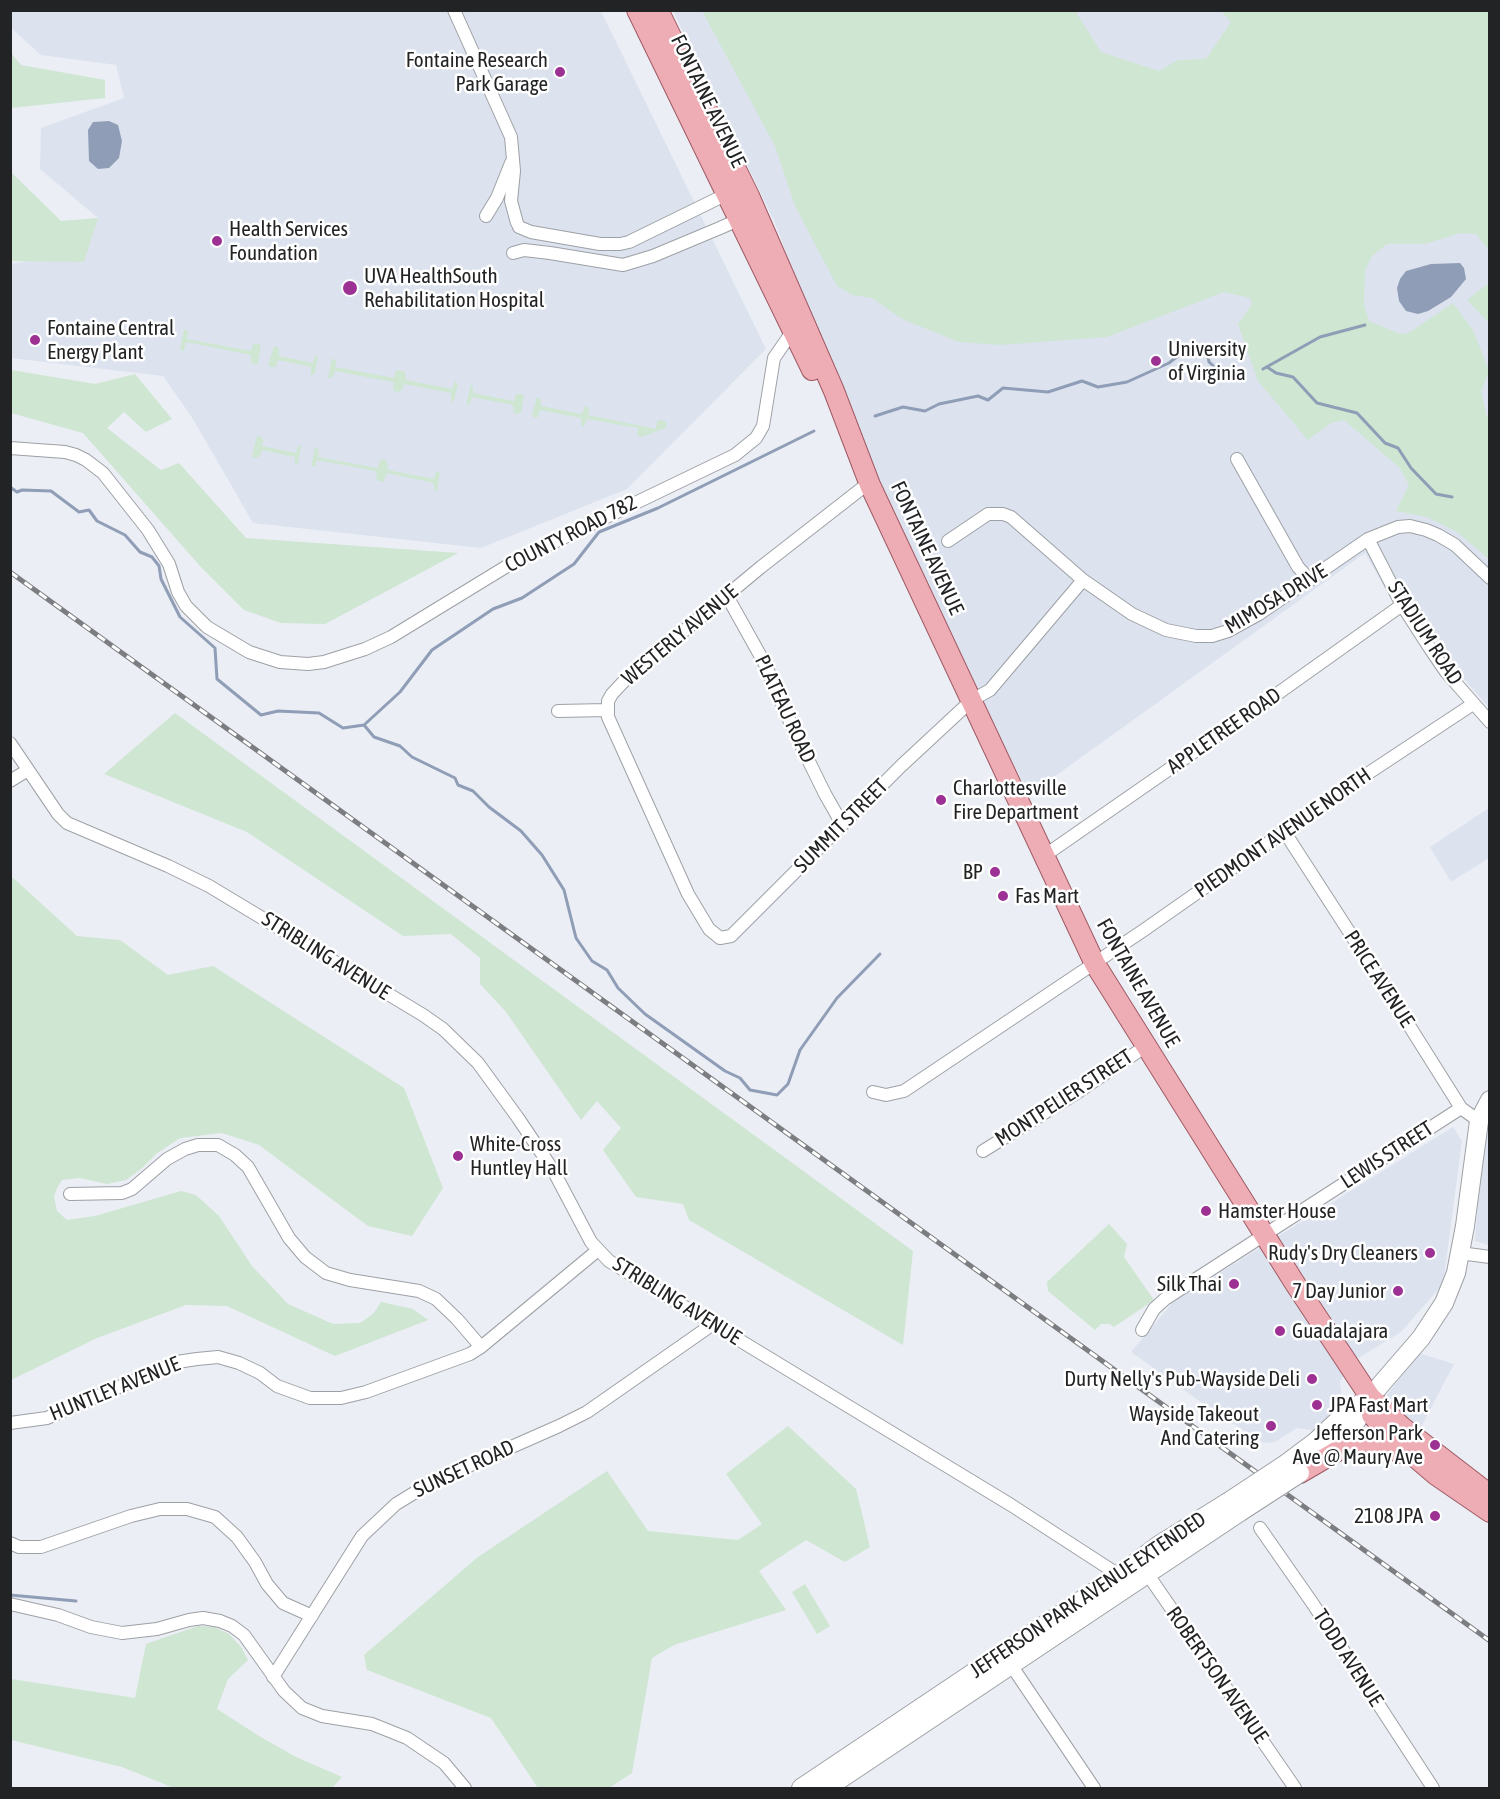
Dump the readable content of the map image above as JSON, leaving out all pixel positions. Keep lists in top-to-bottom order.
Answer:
{
  "streets": {
    "main road": ["FONTAINE AVENUE"],
    "street": [
      "COUNTY ROAD 782",
      "MIMOSA DRIVE",
      "STADIUM ROAD",
      "WESTERLY AVENUE",
      "PLATEAU ROAD",
      "APPLETREE ROAD",
      "SUMMIT STREET",
      "PIEDMONT AVENUE NORTH",
      "STRIBLING AVENUE",
      "PRICE AVENUE",
      "MONTPELIER STREET",
      "LEWIS STREET",
      "HUNTLEY AVENUE",
      "SUNSET ROAD",
      "JEFFERSON PARK AVENUE EXTENDED",
      "TODD AVENUE",
      "ROBERTSON AVENUE"
    ]
  },
  "crossings": [
    ["FONTAINE AVENUE", "COUNTY ROAD 782"],
    ["FONTAINE AVENUE", "WESTERLY AVENUE"],
    ["FONTAINE AVENUE", "APPLETREE ROAD"],
    ["FONTAINE AVENUE", "SUMMIT STREET"],
    ["FONTAINE AVENUE", "PIEDMONT AVENUE NORTH"],
    ["FONTAINE AVENUE", "MONTPELIER STREET"],
    ["FONTAINE AVENUE", "LEWIS STREET"],
    ["FONTAINE AVENUE", "JEFFERSON PARK AVENUE EXTENDED"],
    ["MIMOSA DRIVE", "STADIUM ROAD"],
    ["STADIUM ROAD", "APPLETREE ROAD"],
    ["STADIUM ROAD", "PIEDMONT AVENUE NORTH"],
    ["WESTERLY AVENUE", "PLATEAU ROAD"],
    ["WESTERLY AVENUE", "SUMMIT STREET"],
    ["PLATEAU ROAD", "SUMMIT STREET"],
    ["PIEDMONT AVENUE NORTH", "PRICE AVENUE"],
    ["STRIBLING AVENUE", "HUNTLEY AVENUE"],
    ["STRIBLING AVENUE", "SUNSET ROAD"],
    ["STRIBLING AVENUE", "JEFFERSON PARK AVENUE EXTENDED"],
    ["PRICE AVENUE", "LEWIS STREET"],
    ["PRICE AVENUE", "JEFFERSON PARK AVENUE EXTENDED"],
    ["JEFFERSON PARK AVENUE EXTENDED", "ROBERTSON AVENUE"]
  ],
  "places": [
    "Fontaine Research Park Garage",
    "Health Services Foundation",
    "UVA HealthSouth Rehabilitation Hospital",
    "Fontaine Central Energy Plant",
    "University of Virginia",
    "Charlottesville Fire Department",
    "BP",
    "Fas Mart",
    "White-Cross Huntley Hall",
    "Hamster House",
    "Rudy's Dry Cleaners",
    "Silk Thai",
    "7 Day Junior",
    "Guadalajara",
    "Durty Nelly's Pub-Wayside Deli",
    "JPA Fast Mart",
    "Wayside Takeout And Catering",
    "Jefferson Park Ave @ Maury Ave",
    "2108 JPA"
  ]
}
